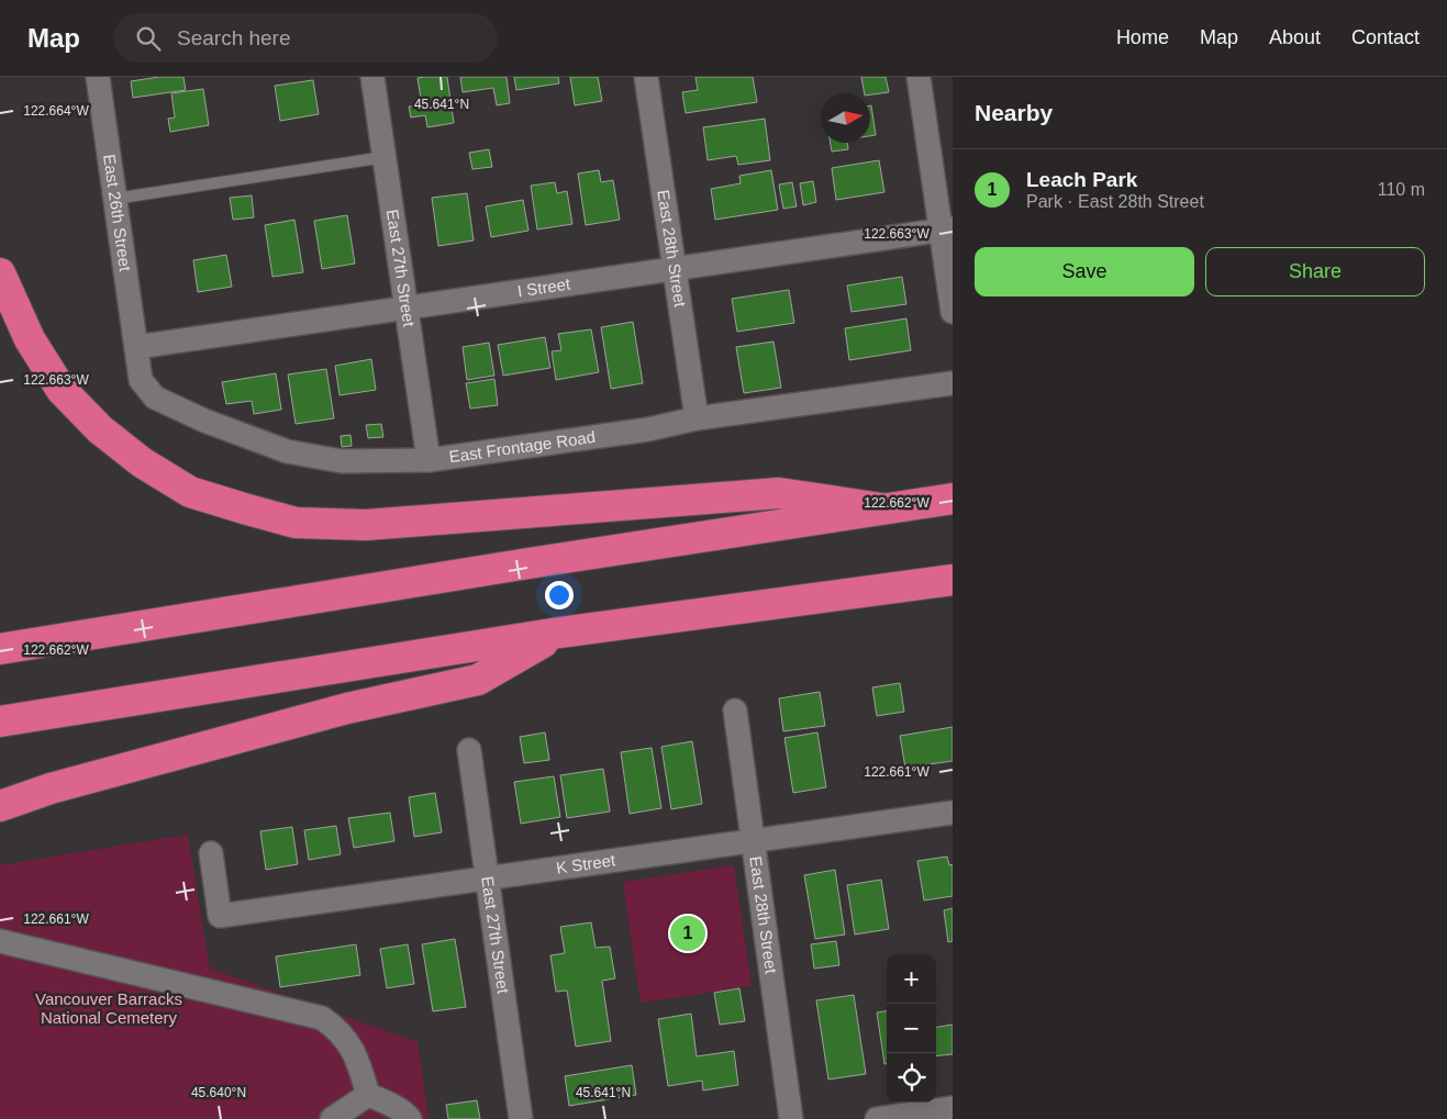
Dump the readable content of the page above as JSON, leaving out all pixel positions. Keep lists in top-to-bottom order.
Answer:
{
  "streets": {
    "street": [
      "East 26th Street",
      "East 28th Street",
      "East 27th Street",
      "I Street",
      "East Frontage Road",
      "K Street"
    ]
  },
  "crossings": [
    ["East 26th Street", "I Street"],
    ["East 26th Street", "East Frontage Road"],
    ["East 28th Street", "I Street"],
    ["East 28th Street", "East Frontage Road"],
    ["East 28th Street", "K Street"],
    ["East 27th Street", "I Street"],
    ["East 27th Street", "East Frontage Road"],
    ["East 27th Street", "K Street"],
    ["I Street", "East Frontage Road"]
  ],
  "parks": ["Vancouver Barracks National Cemetery"],
  "north": "right",
  "page": {
    "header": "Map",
    "search": "Search here",
    "nav": [
      "Home",
      "Map",
      "About",
      "Contact"
    ],
    "heading": "Nearby",
    "list": [
      {
        "mark": "1",
        "name": "Leach Park",
        "note": "Park · East 28th Street",
        "value": "110 m"
      }
    ],
    "buttons": ["Save", "Share"],
    "pins": "1",
    "map_buttons": ["+", "−"]
  },
  "coordinates": [
    "45.641°N",
    "122.664°W",
    "122.663°W",
    "122.662°W",
    "122.661°W",
    "45.640°N"
  ]
}
